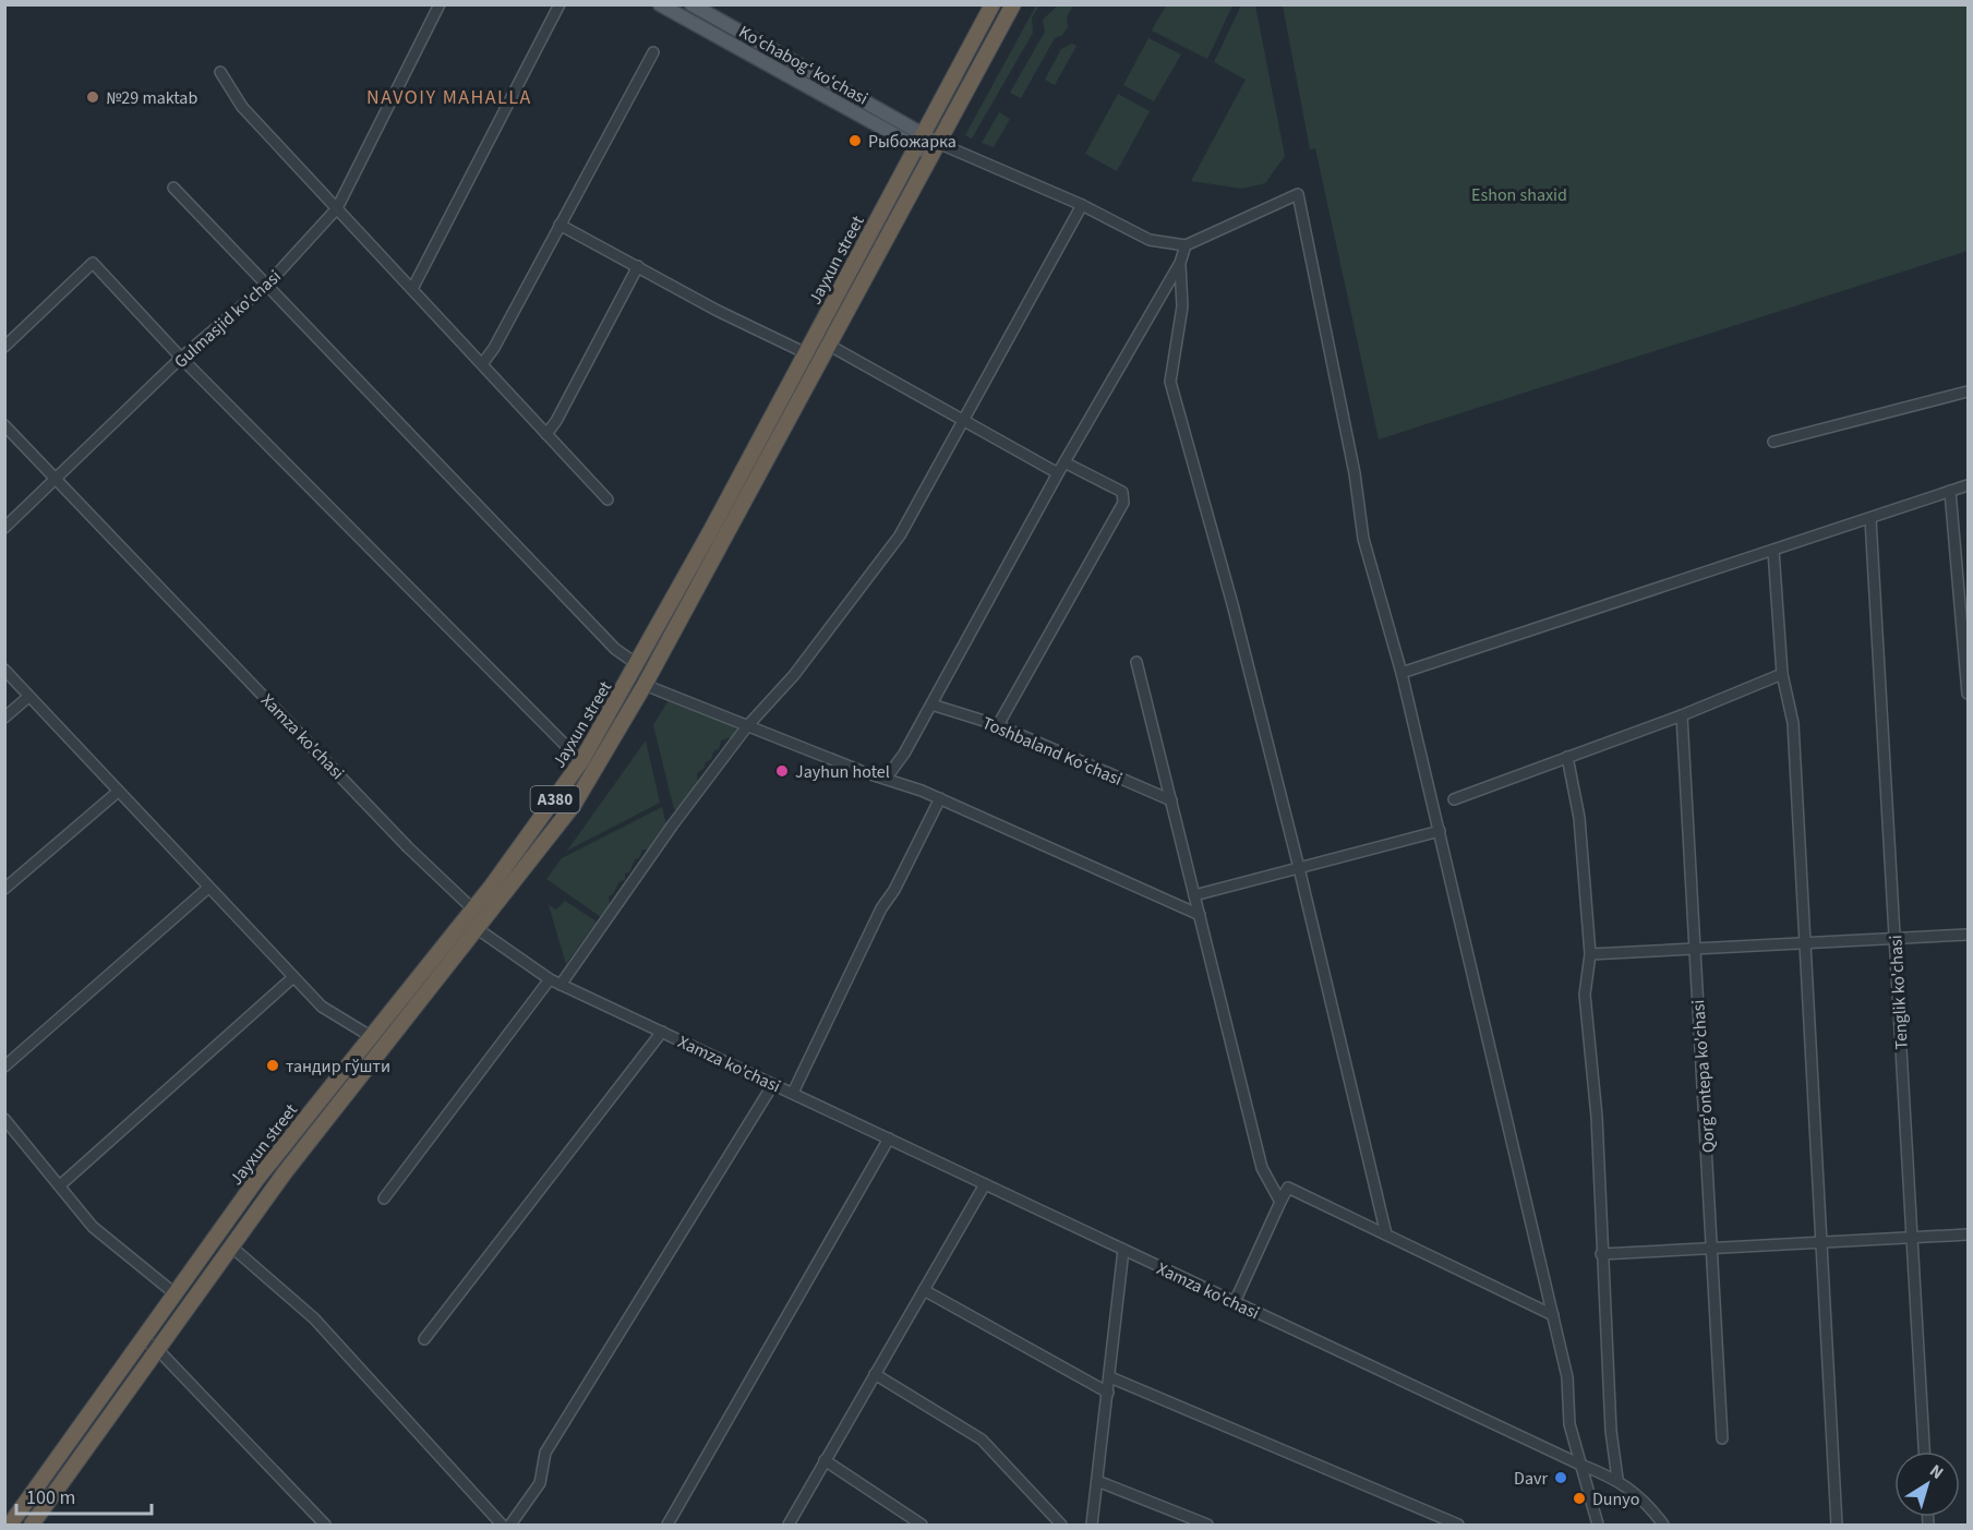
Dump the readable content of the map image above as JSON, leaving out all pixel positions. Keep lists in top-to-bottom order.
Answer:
{
  "streets": {
    "highway": ["Jayxun street", "A380"],
    "main road": ["Ko‘chabog‘ ko‘chasi"],
    "street": [
      "Gulmasjid ko'chasi",
      "Xamza ko'chasi",
      "Toshbaland Koʻchasi",
      "Tenglik ko'chasi",
      "Qorg'ontepa ko'chasi"
    ]
  },
  "crossings": [
    ["Ko‘chabog‘ ko‘chasi", "Jayxun street"],
    ["Jayxun street", "Xamza ko'chasi"],
    ["Gulmasjid ko'chasi", "Xamza ko'chasi"]
  ],
  "districts": ["NAVOIY MAHALLA"],
  "parks": ["Eshon shaxid"],
  "places": [
    "№29 maktab",
    "Рыбожарка",
    "Jayhun hotel",
    "тандир гўшти",
    "Davr",
    "Dunyo"
  ],
  "scale_bar": "100 m",
  "north": "top right"
}
